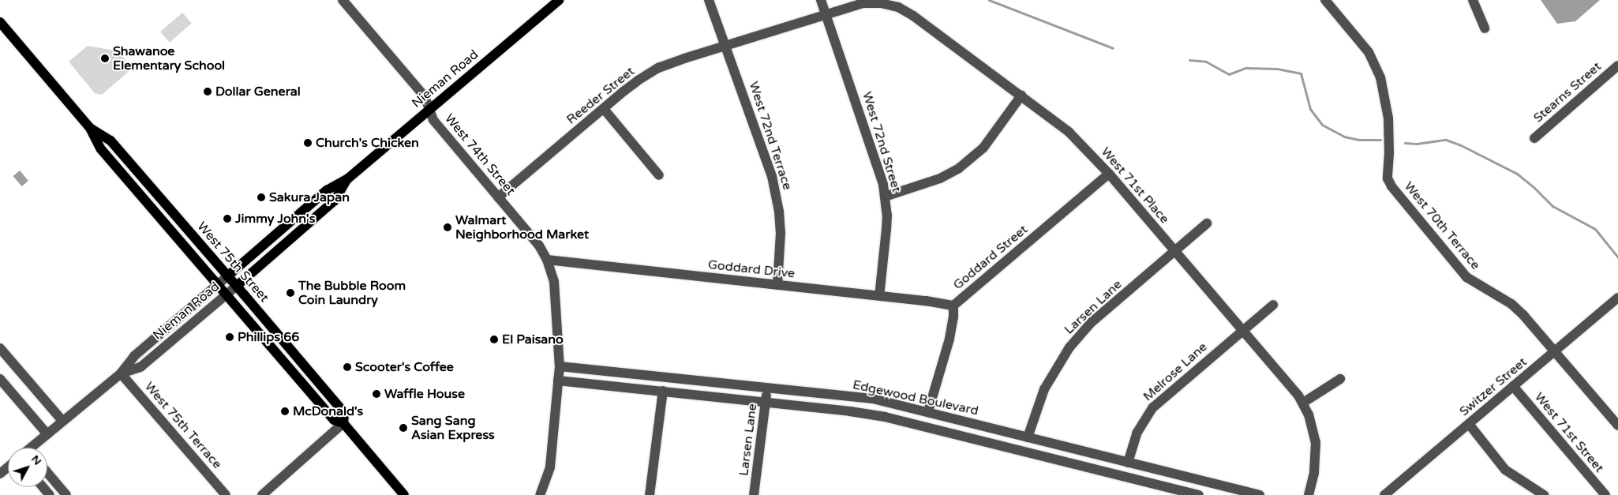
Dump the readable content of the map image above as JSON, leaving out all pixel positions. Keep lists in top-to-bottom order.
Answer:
{
  "streets": {
    "main road": ["Nieman Road", "West 75th Street"],
    "street": [
      "Stearns Street",
      "Reeder Street",
      "West 72nd Terrace",
      "West 72nd Street",
      "West 74th Street",
      "West 71st Place",
      "West 70th Terrace",
      "Goddard Street",
      "Goddard Drive",
      "Larsen Lane",
      "Melrose Lane",
      "Switzer Street",
      "Edgewood Boulevard",
      "West 75th Terrace",
      "West 71st Street"
    ]
  },
  "crossings": [
    ["Nieman Road", "West 74th Street"],
    ["Nieman Road", "West 75th Street"],
    ["Nieman Road", "West 75th Terrace"],
    ["Reeder Street", "West 72nd Terrace"],
    ["Reeder Street", "West 72nd Street"],
    ["Reeder Street", "West 74th Street"],
    ["Reeder Street", "West 71st Place"],
    ["West 72nd Terrace", "Goddard Drive"],
    ["West 72nd Street", "West 71st Place"],
    ["West 72nd Street", "Goddard Drive"],
    ["West 74th Street", "Goddard Drive"],
    ["West 74th Street", "Edgewood Boulevard"],
    ["West 71st Place", "Goddard Street"],
    ["West 71st Place", "Larsen Lane"],
    ["West 71st Place", "Melrose Lane"],
    ["West 70th Terrace", "Switzer Street"],
    ["Goddard Street", "Goddard Drive"],
    ["Goddard Street", "Edgewood Boulevard"],
    ["Larsen Lane", "Edgewood Boulevard"],
    ["Melrose Lane", "Edgewood Boulevard"],
    ["Switzer Street", "West 71st Street"]
  ],
  "places": [
    "Shawanoe Elementary School",
    "Dollar General",
    "Church's Chicken",
    "Sakura Japan",
    "Jimmy John's",
    "Walmart Neighborhood Market",
    "The Bubble Room Coin Laundry",
    "Phillips 66",
    "El Paisano",
    "Scooter's Coffee",
    "Waffle House",
    "McDonald's",
    "Sang Sang Asian Express"
  ],
  "north": "top right"
}
